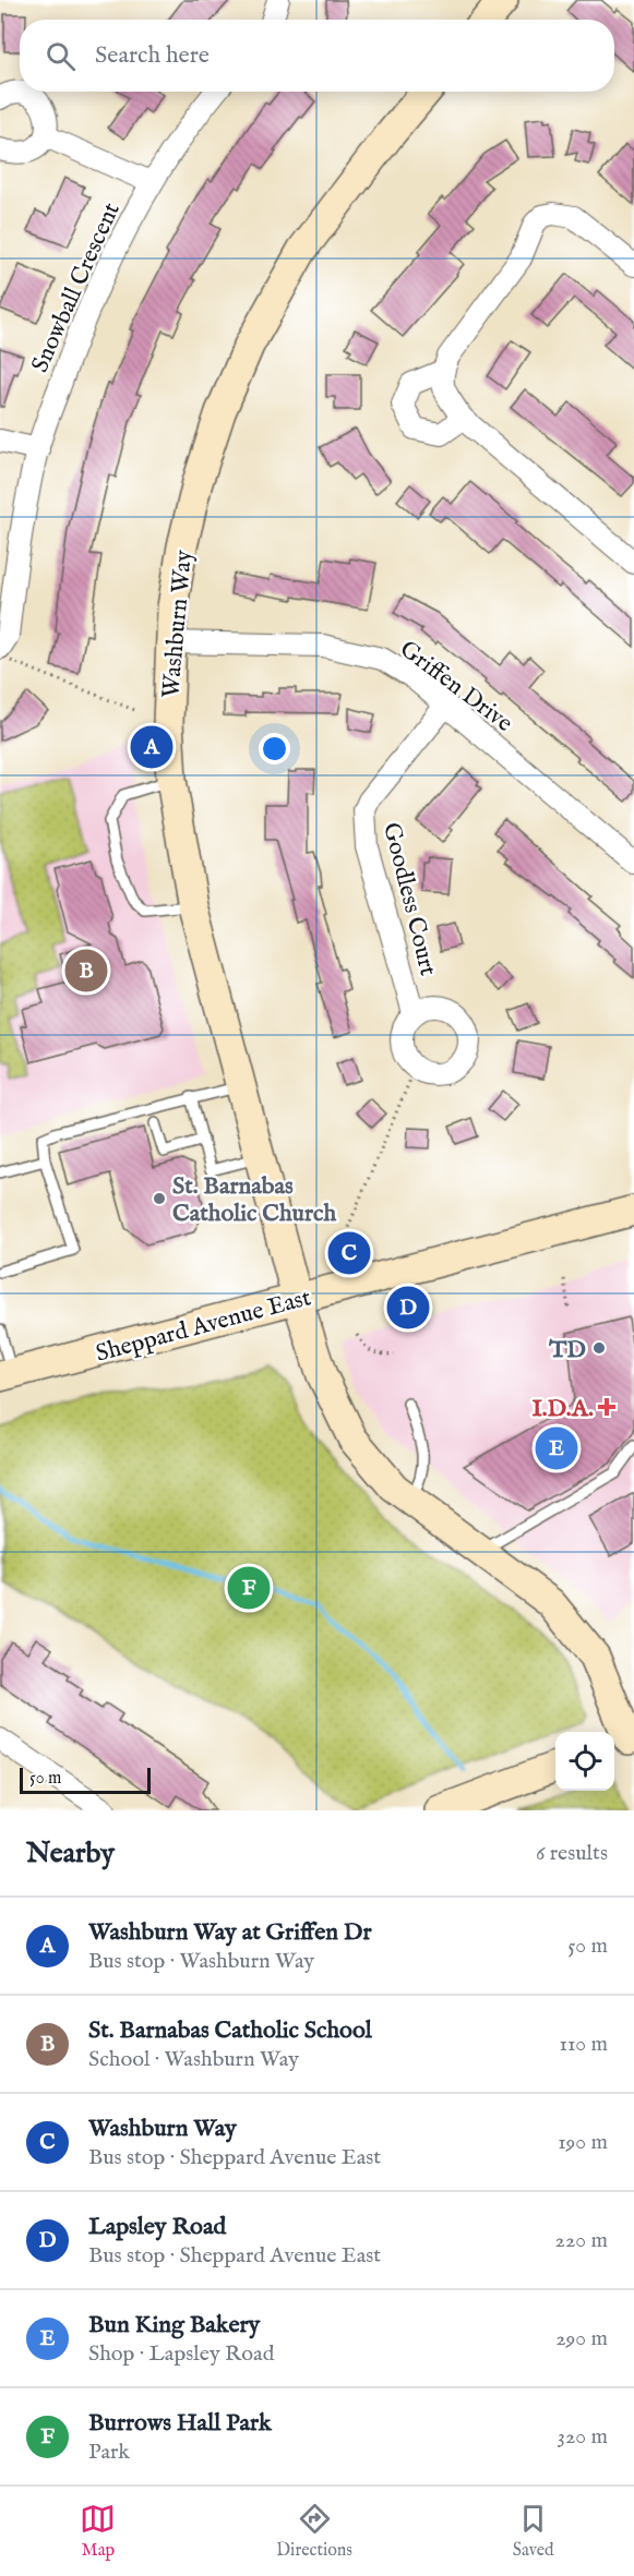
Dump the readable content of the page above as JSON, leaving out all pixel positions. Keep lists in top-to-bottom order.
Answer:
{
  "streets": {
    "street": [
      "Snowball Crescent",
      "Washburn Way",
      "Griffen Drive",
      "Goodless Court",
      "Sheppard Avenue East"
    ]
  },
  "crossings": [
    ["Washburn Way", "Griffen Drive"],
    ["Washburn Way", "Sheppard Avenue East"],
    ["Griffen Drive", "Goodless Court"]
  ],
  "places": {
    "other": ["St. Barnabas Catholic Church", "TD"],
    "health": ["I.D.A."]
  },
  "scale_bar": "50 m",
  "page": {
    "search": "Search here",
    "pins": [
      "A",
      "B",
      "C",
      "D",
      "E",
      "F"
    ],
    "scale": "50 m",
    "heading": ["Nearby", "6 results"],
    "list": [
      {
        "mark": "A",
        "name": "Washburn Way at Griffen Dr",
        "note": "Bus stop · Washburn Way",
        "value": "50 m"
      },
      {
        "mark": "B",
        "name": "St. Barnabas Catholic School",
        "note": "School · Washburn Way",
        "value": "110 m"
      },
      {
        "mark": "C",
        "name": "Washburn Way",
        "note": "Bus stop · Sheppard Avenue East",
        "value": "190 m"
      },
      {
        "mark": "D",
        "name": "Lapsley Road",
        "note": "Bus stop · Sheppard Avenue East",
        "value": "220 m"
      },
      {
        "mark": "E",
        "name": "Bun King Bakery",
        "note": "Shop · Lapsley Road",
        "value": "290 m"
      },
      {
        "mark": "F",
        "name": "Burrows Hall Park",
        "note": "Park",
        "value": "320 m"
      }
    ],
    "nav": ["Map", "Directions", "Saved"]
  }
}
